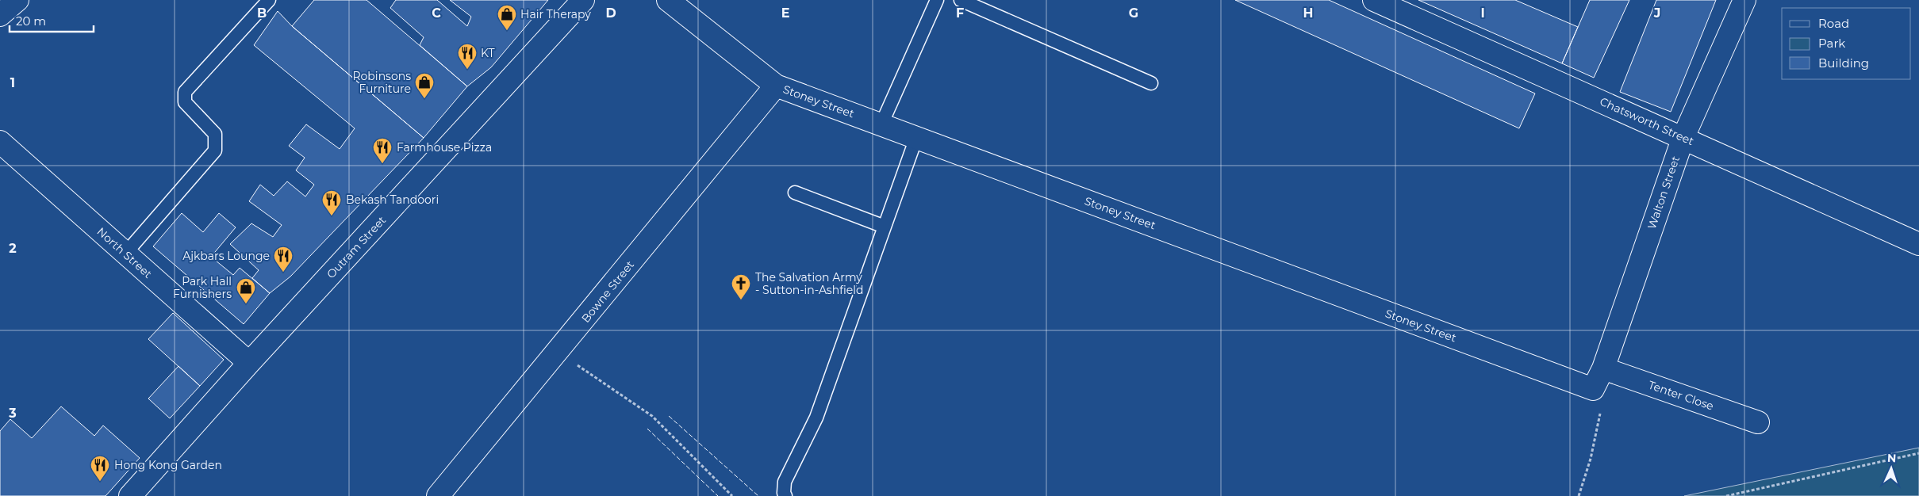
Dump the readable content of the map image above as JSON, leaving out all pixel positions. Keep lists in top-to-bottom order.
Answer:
{
  "streets": {
    "street": [
      "Stoney Street",
      "Chatsworth Street",
      "Walton Street",
      "Outram Street",
      "North Street",
      "Bowne Street",
      "Tenter Close"
    ]
  },
  "crossings": [
    ["Stoney Street", "Walton Street"],
    ["Stoney Street", "Bowne Street"],
    ["Chatsworth Street", "Walton Street"],
    ["Walton Street", "Tenter Close"],
    ["Outram Street", "North Street"]
  ],
  "places": {
    "shop": ["Hair Therapy", "Robinsons Furniture", "Park Hall Furnishers"],
    "restaurant": [
      "KT",
      "Farmhouse Pizza",
      "Bekash Tandoori",
      "Ajkbars Lounge",
      "Hong Kong Garden"
    ],
    "church": ["The Salvation Army - Sutton-in-Ashfield"]
  },
  "legend": ["Road", "Park", "Building"],
  "scale_bar": "20 m",
  "north": "top",
  "grid": {
    "columns": [
      "B",
      "C",
      "D",
      "E",
      "F",
      "G",
      "H",
      "I",
      "J"
    ],
    "rows": ["1", "2", "3"]
  }
}
